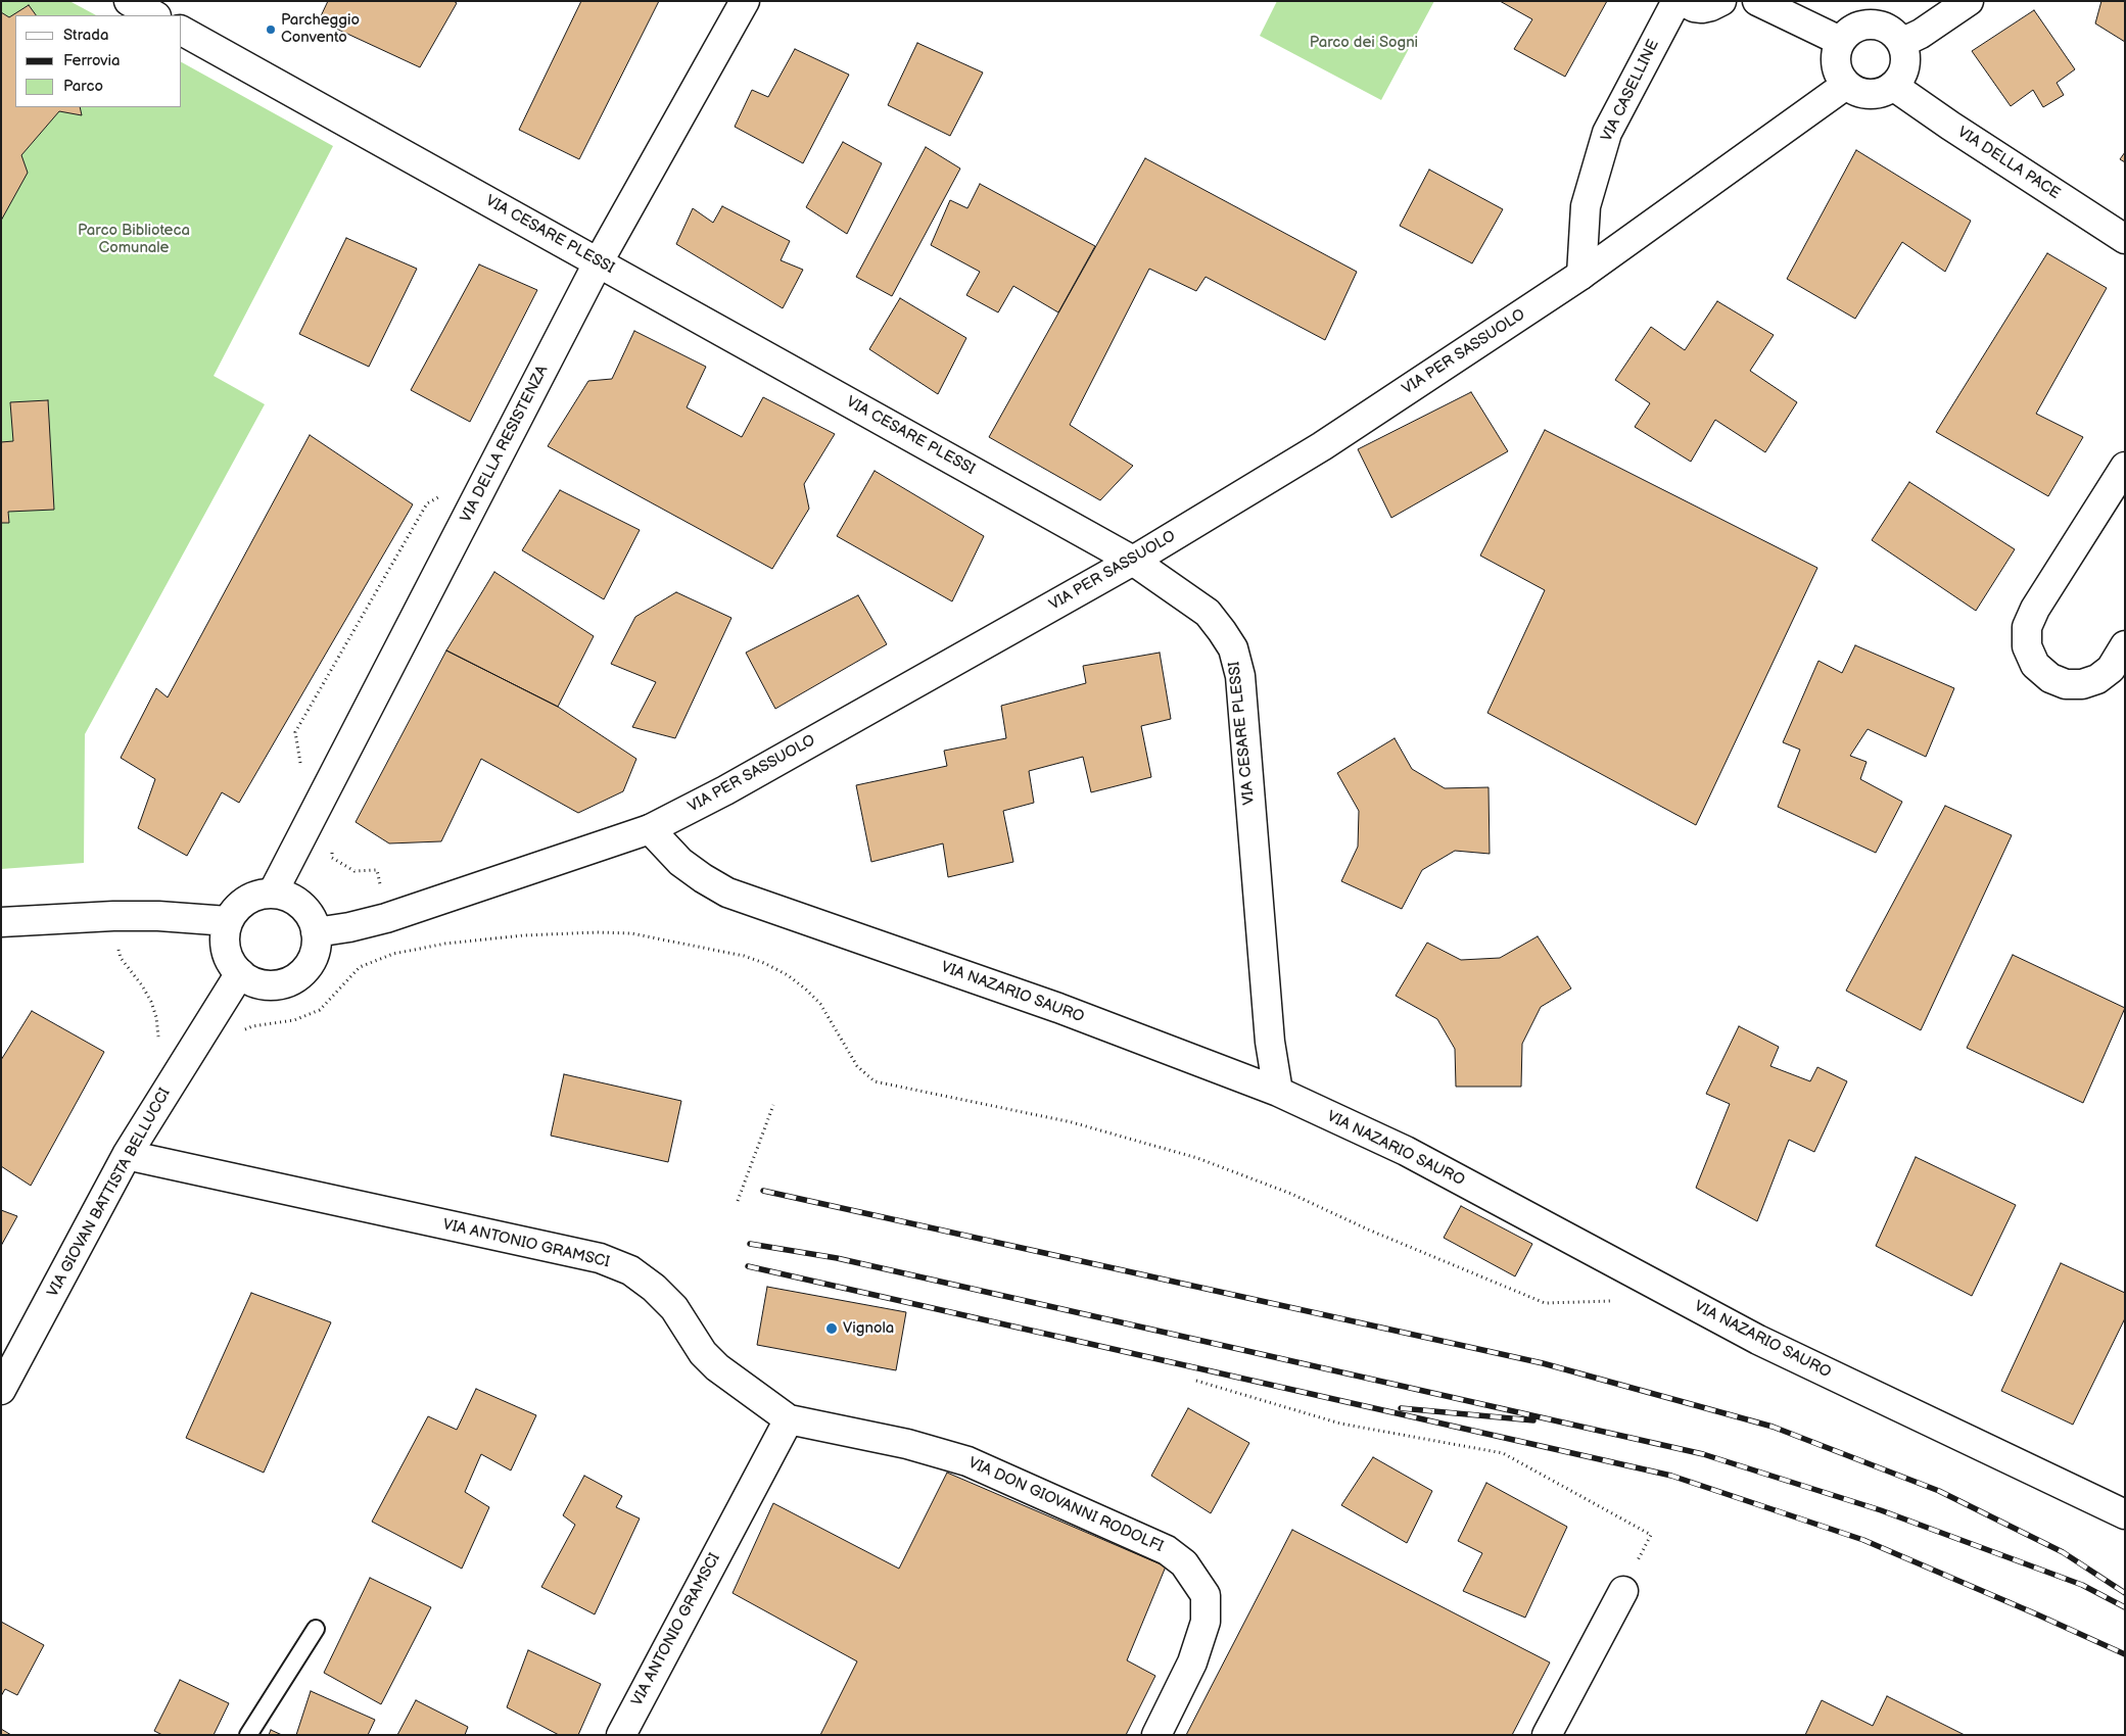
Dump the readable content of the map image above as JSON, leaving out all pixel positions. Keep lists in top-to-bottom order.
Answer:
{
  "streets": {
    "street": [
      "VIA CASELLINE",
      "VIA DELLA PACE",
      "VIA CESARE PLESSI",
      "VIA PER SASSUOLO",
      "VIA DELLA RESISTENZA",
      "VIA NAZARIO SAURO",
      "VIA GIOVAN BATTISTA BELLUCCI",
      "VIA ANTONIO GRAMSCI",
      "VIA DON GIOVANNI RODOLFI"
    ]
  },
  "crossings": [
    ["VIA CASELLINE", "VIA PER SASSUOLO"],
    ["VIA DELLA PACE", "VIA PER SASSUOLO"],
    ["VIA CESARE PLESSI", "VIA PER SASSUOLO"],
    ["VIA CESARE PLESSI", "VIA DELLA RESISTENZA"],
    ["VIA CESARE PLESSI", "VIA NAZARIO SAURO"],
    ["VIA PER SASSUOLO", "VIA DELLA RESISTENZA"],
    ["VIA PER SASSUOLO", "VIA NAZARIO SAURO"],
    ["VIA PER SASSUOLO", "VIA GIOVAN BATTISTA BELLUCCI"],
    ["VIA DELLA RESISTENZA", "VIA GIOVAN BATTISTA BELLUCCI"],
    ["VIA GIOVAN BATTISTA BELLUCCI", "VIA ANTONIO GRAMSCI"],
    ["VIA ANTONIO GRAMSCI", "VIA DON GIOVANNI RODOLFI"]
  ],
  "parks": ["Parco dei Sogni", "Parco Biblioteca Comunale"],
  "places": ["Parcheggio Convento", "Vignola"],
  "legend": ["Strada", "Ferrovia", "Parco"]
}
